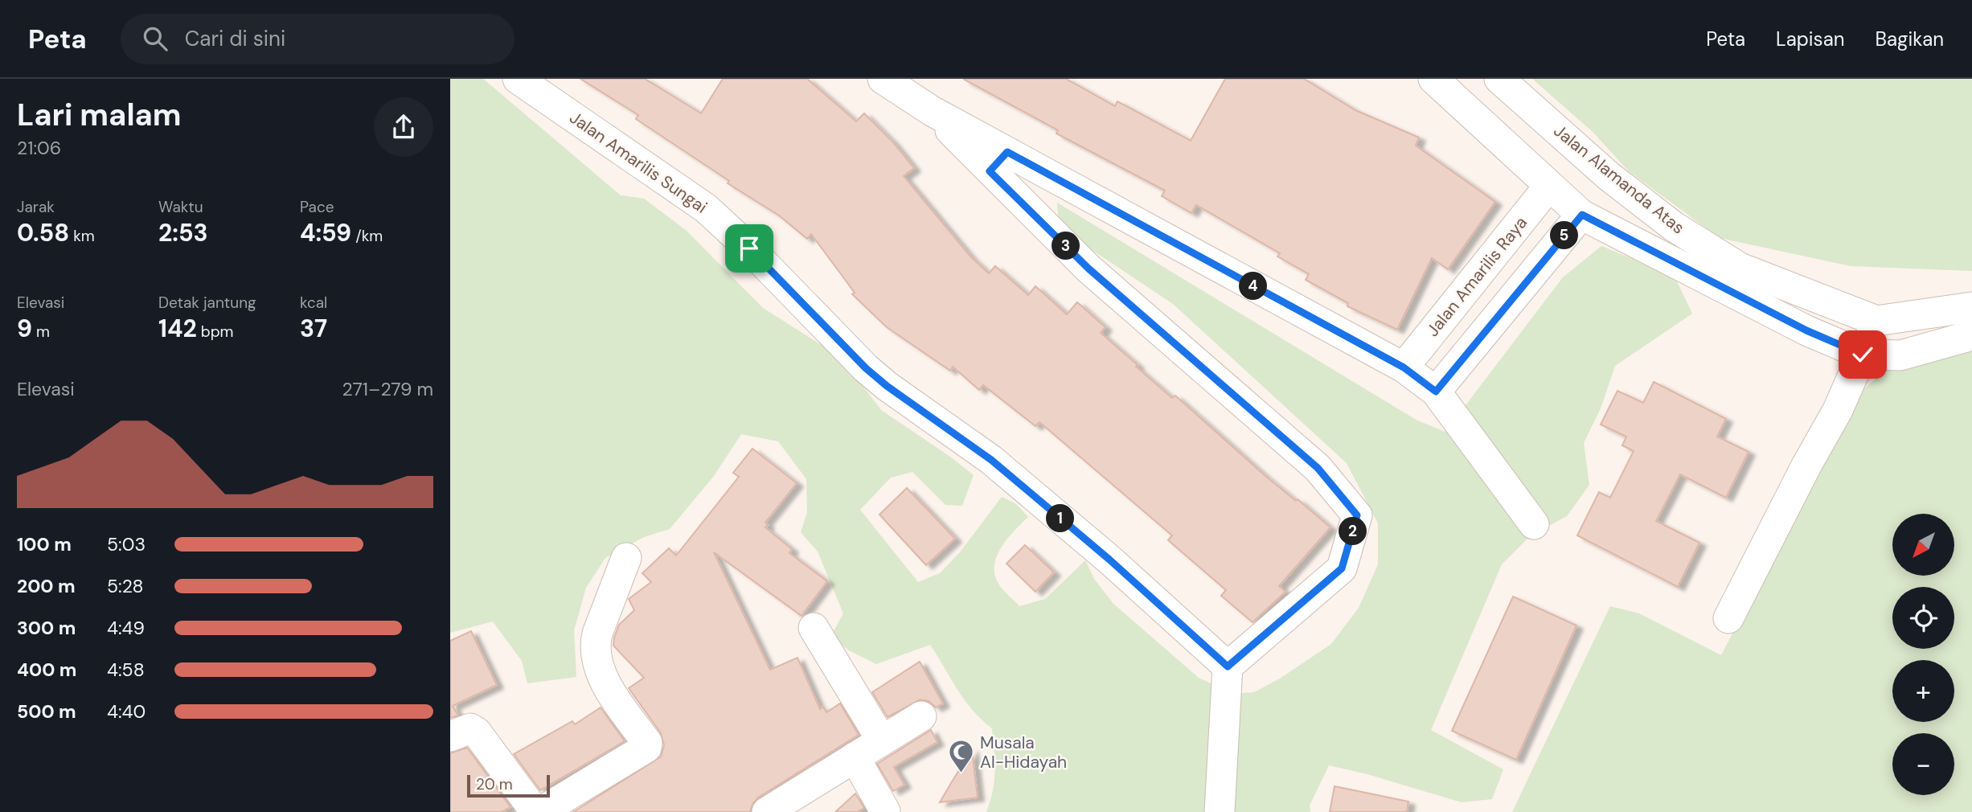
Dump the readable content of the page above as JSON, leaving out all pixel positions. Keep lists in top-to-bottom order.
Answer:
{
  "streets": {
    "street": ["Jalan Amarilis Sungai", "Jalan Alamanda Atas", "Jalan Amarilis Raya"]
  },
  "crossings": [
    ["Jalan Alamanda Atas", "Jalan Amarilis Raya"]
  ],
  "places": {
    "mosque": ["Musala Al-Hidayah"]
  },
  "scale_bar": "20 m",
  "north": "bottom left",
  "page": {
    "header": "Peta",
    "search": "Cari di sini",
    "nav": ["Peta", "Lapisan", "Bagikan"],
    "heading": ["Lari malam", "21:06"],
    "stats": [
      ["Jarak", "0.58 km"],
      ["Waktu", "2:53"],
      ["Pace", "4:59 /km"],
      ["Elevasi", "9 m"],
      ["Detak jantung", "142 bpm"],
      ["kcal", "37"]
    ],
    "pins": [
      "5",
      "3",
      "4",
      "1",
      "2"
    ],
    "chart": ["Elevasi", "271–279 m"],
    "map_buttons": ["+", "−"],
    "list": [
      {
        "name": "100 m",
        "note": "5:03"
      },
      {
        "name": "200 m",
        "note": "5:28"
      },
      {
        "name": "300 m",
        "note": "4:49"
      },
      {
        "name": "400 m",
        "note": "4:58"
      },
      {
        "name": "500 m",
        "note": "4:40"
      }
    ],
    "scale": "20 m"
  }
}
